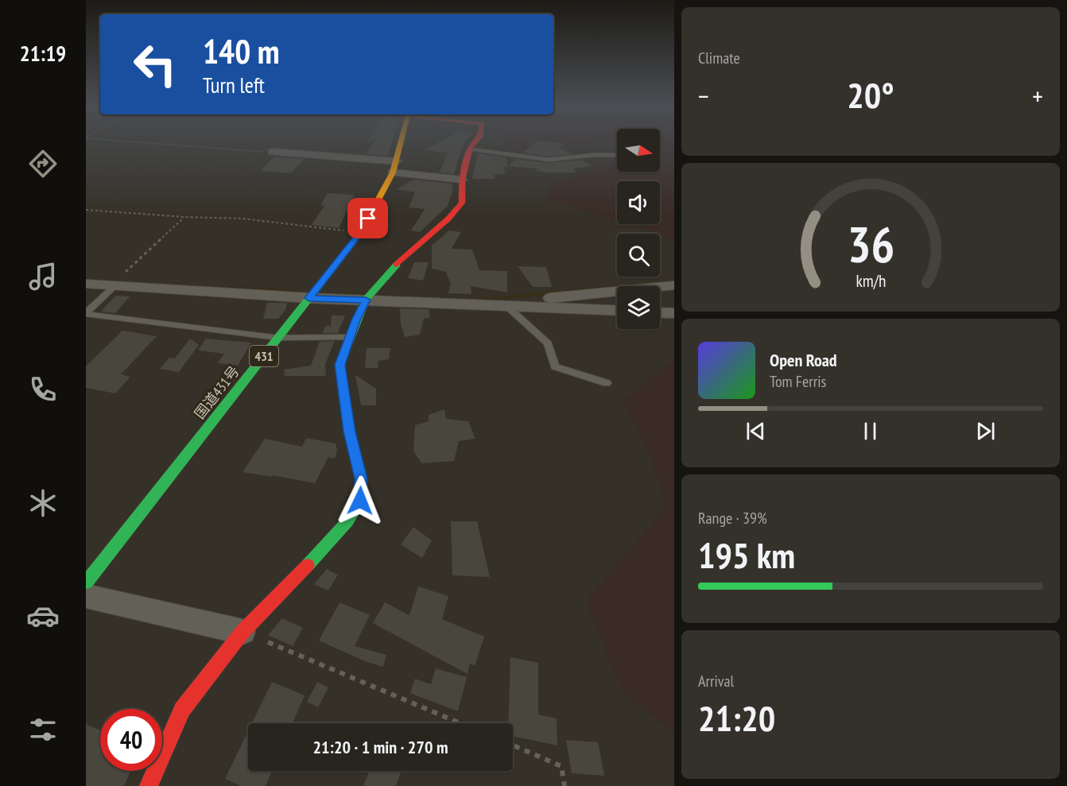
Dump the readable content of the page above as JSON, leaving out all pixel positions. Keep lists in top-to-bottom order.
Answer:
{
  "streets": {
    "main road": ["431", "国道431号"]
  },
  "north": "right",
  "page": {
    "tabs": "21:19",
    "tile": [
      "Climate",
      ["Range · 39%", "195 km"],
      ["Arrival", "21:20"]
    ],
    "turn": ["140 m", "Turn left"],
    "heat": ["−", "20°", "+"],
    "song": ["Open Road", "Tom Ferris"],
    "limit": "40",
    "trip": "21:20 · 1 min · 270 m",
    "gauge": ["36", "km/h"]
  }
}
